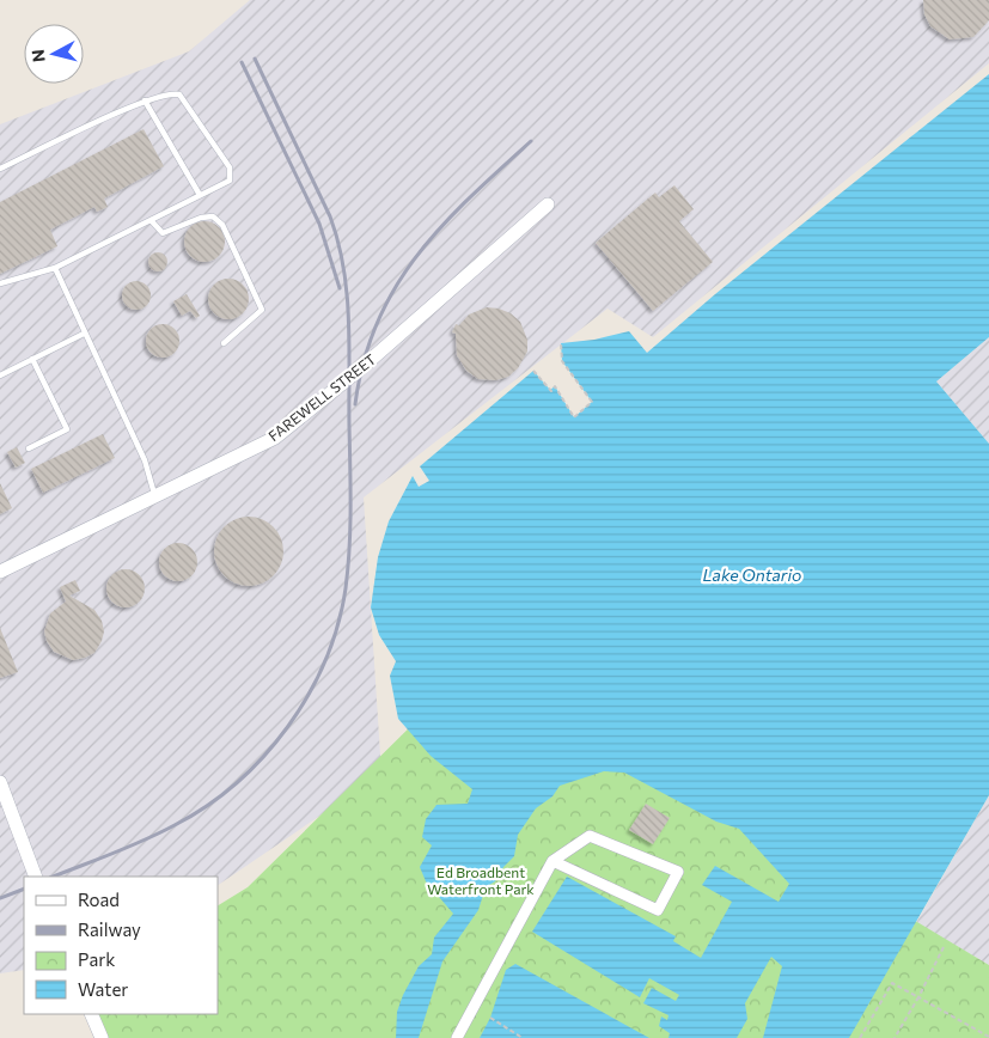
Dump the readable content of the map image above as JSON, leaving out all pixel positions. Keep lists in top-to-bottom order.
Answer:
{
  "streets": {
    "street": ["FAREWELL STREET"]
  },
  "water": ["Lake Ontario"],
  "parks": ["Ed Broadbent Waterfront Park"],
  "legend": [
    "Road",
    "Railway",
    "Park",
    "Water"
  ],
  "north": "left"
}
